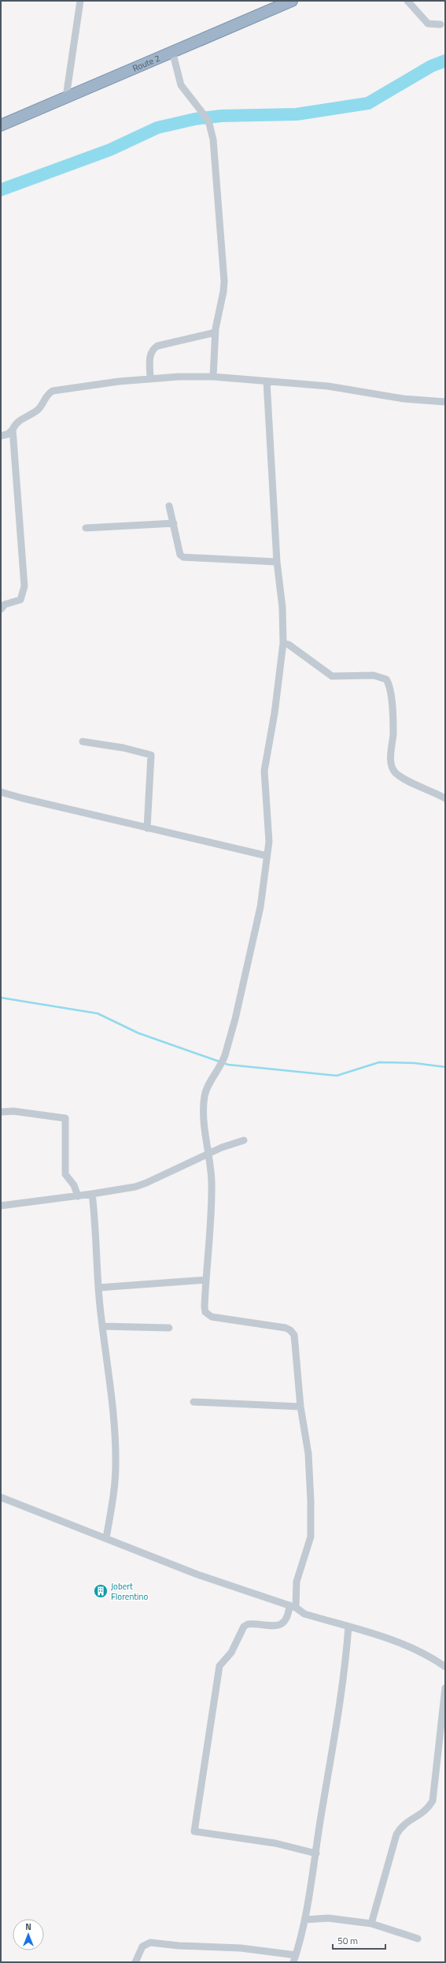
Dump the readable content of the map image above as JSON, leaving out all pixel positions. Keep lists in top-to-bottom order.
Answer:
{
  "streets": {
    "highway": ["Route 2"]
  },
  "places": {
    "building": ["Jobert Florentino"]
  },
  "scale_bar": "50 m",
  "north": "top"
}
